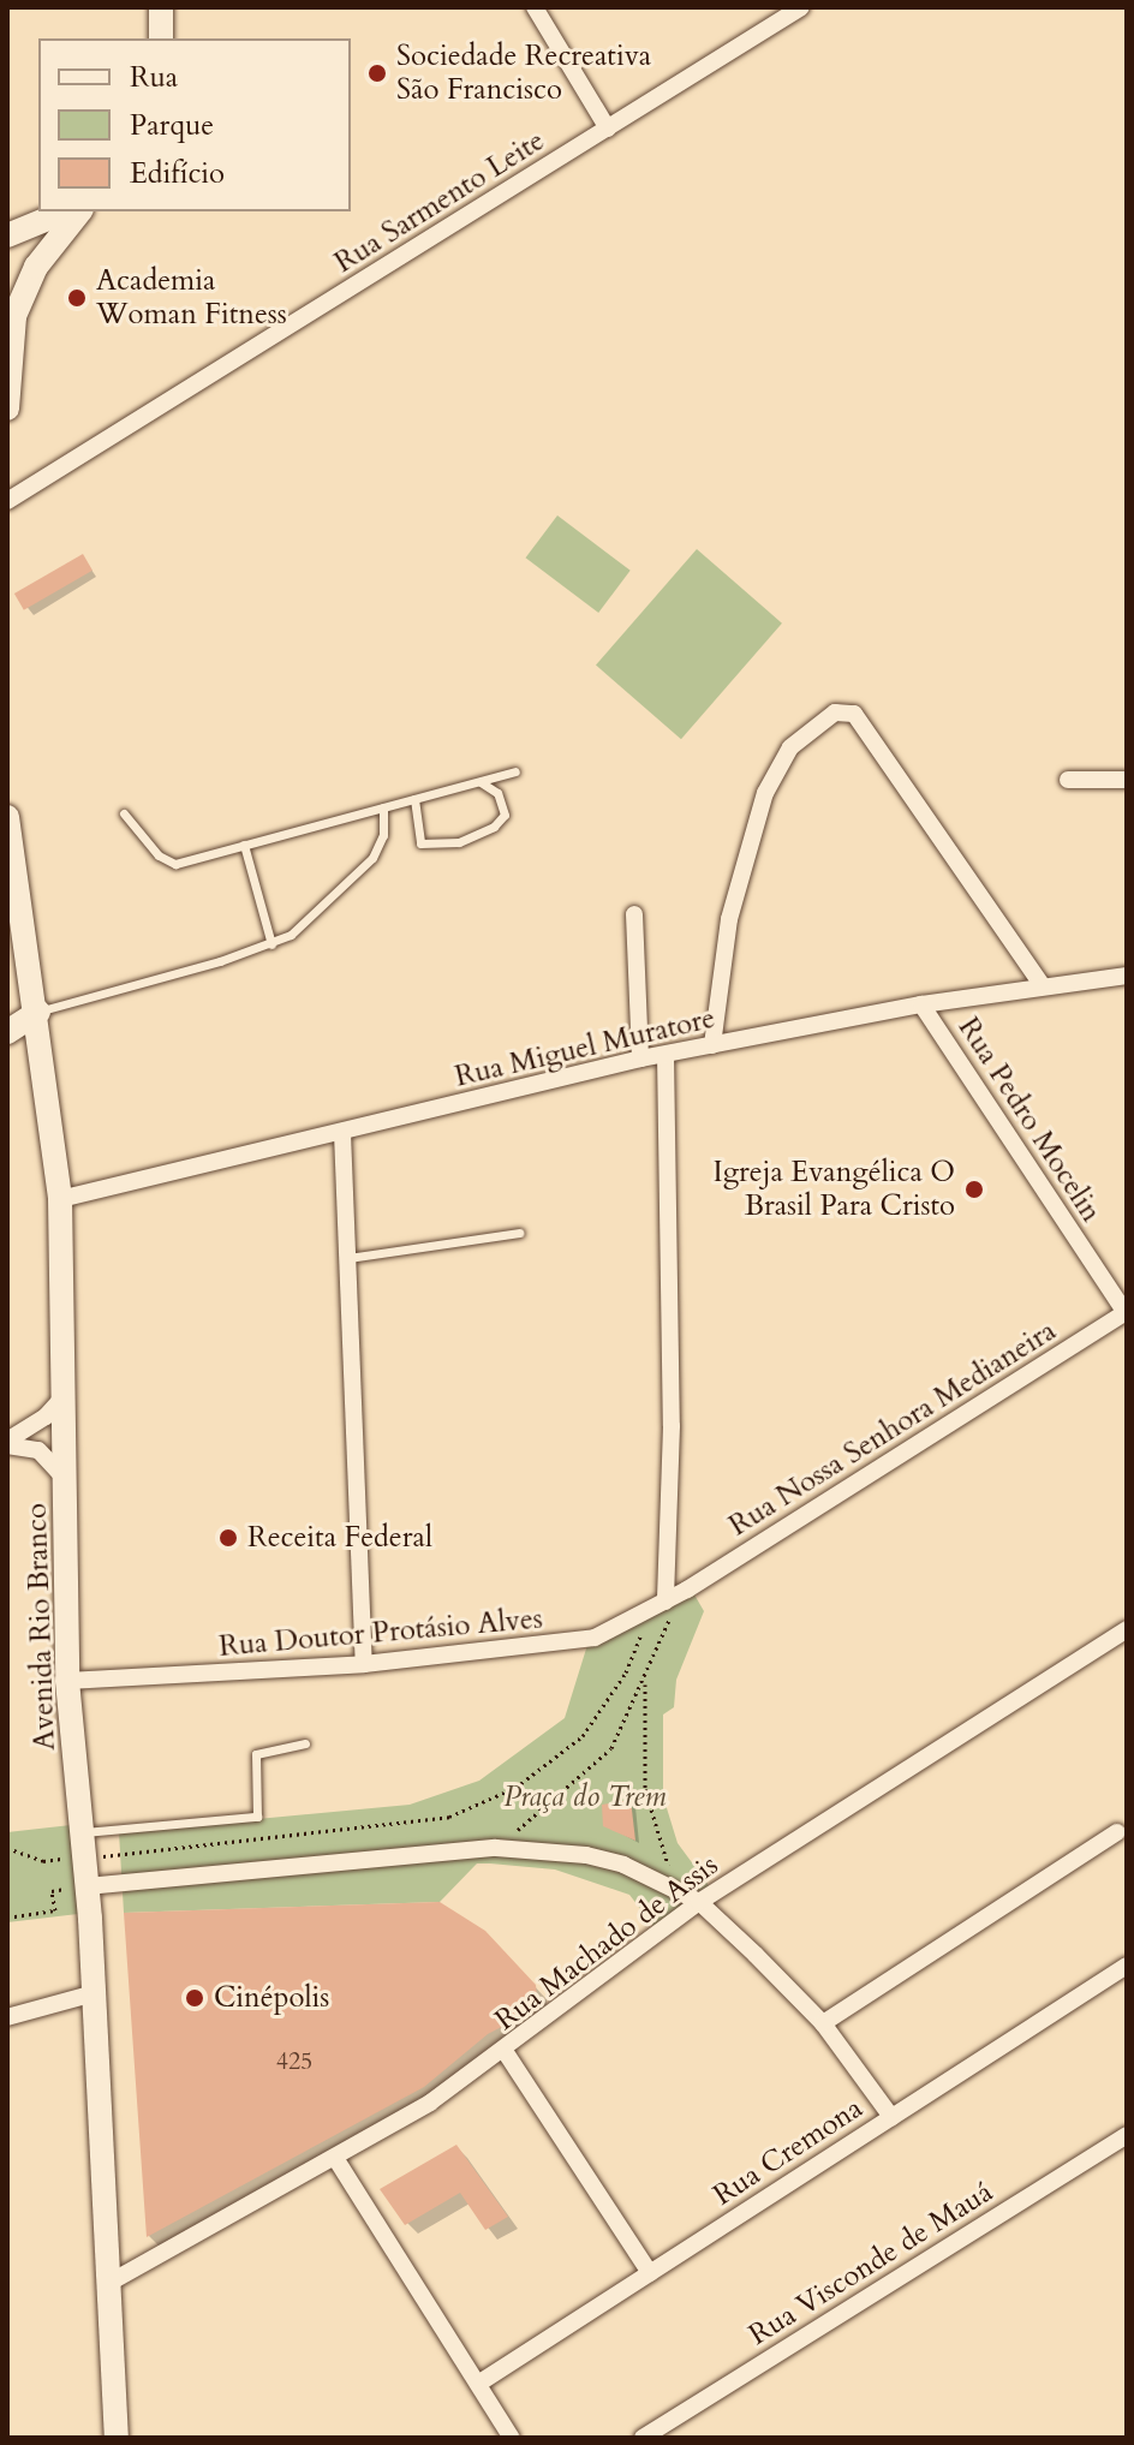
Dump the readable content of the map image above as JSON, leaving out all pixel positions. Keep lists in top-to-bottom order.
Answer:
{
  "streets": {
    "main road": ["Avenida Rio Branco"],
    "street": [
      "Rua Sarmento Leite",
      "Rua Miguel Muratore",
      "Rua Pedro Mocelin",
      "Rua Nossa Senhora Medianeira",
      "Rua Doutor Protásio Alves",
      "Rua Machado de Assis",
      "Rua Cremona",
      "Rua Visconde de Mauá"
    ]
  },
  "crossings": [
    ["Rua Miguel Muratore", "Rua Pedro Mocelin"],
    ["Rua Miguel Muratore", "Avenida Rio Branco"],
    ["Rua Pedro Mocelin", "Rua Nossa Senhora Medianeira"],
    ["Rua Nossa Senhora Medianeira", "Rua Doutor Protásio Alves"],
    ["Avenida Rio Branco", "Rua Doutor Protásio Alves"],
    ["Avenida Rio Branco", "Rua Machado de Assis"]
  ],
  "parks": ["Praça do Trem"],
  "places": [
    "Sociedade Recreativa São Francisco",
    "Academia Woman Fitness",
    "Igreja Evangélica O Brasil Para Cristo",
    "Receita Federal",
    "Cinépolis"
  ],
  "house_numbers": ["425"],
  "legend": ["Rua", "Parque", "Edifício"]
}
